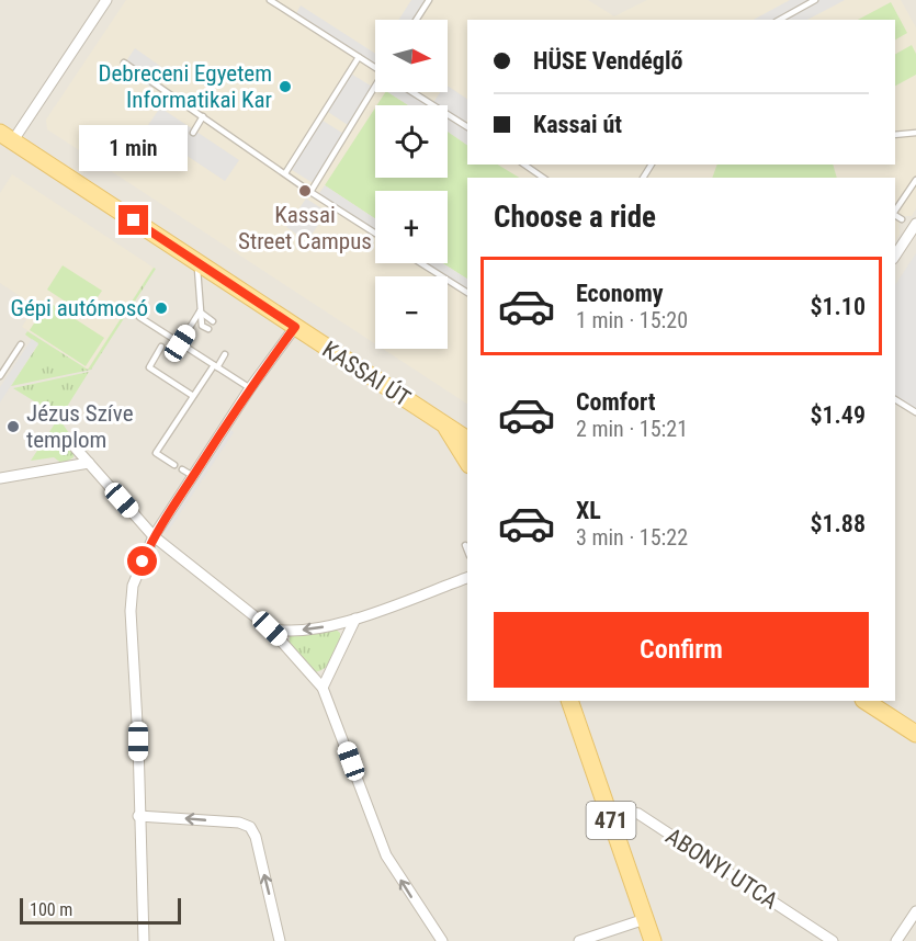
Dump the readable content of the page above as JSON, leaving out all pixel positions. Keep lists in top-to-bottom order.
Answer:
{
  "streets": {
    "main road": ["KASSAI ÚT", "471"],
    "street": ["ABONYI UTCA"]
  },
  "crossings": [
    ["471", "ABONYI UTCA"]
  ],
  "places": [
    "Debreceni Egyetem Informatikai Kar",
    "Kassai Street Campus",
    "Gépi autómosó",
    "Jézus Szíve templom"
  ],
  "scale_bar": "100 m",
  "north": "right",
  "page": {
    "map_buttons": ["+", "−"],
    "banner": ["HÜSE Vendéglő", "Kassai út"],
    "bubble": "1 min",
    "heading": "Choose a ride",
    "list": [
      {
        "name": "Economy",
        "note": "1 min · 15:20",
        "value": "$1.10"
      },
      {
        "name": "Comfort",
        "note": "2 min · 15:21",
        "value": "$1.49"
      },
      {
        "name": "XL",
        "note": "3 min · 15:22",
        "value": "$1.88"
      }
    ],
    "buttons": "Confirm",
    "scale": "100 m"
  }
}
